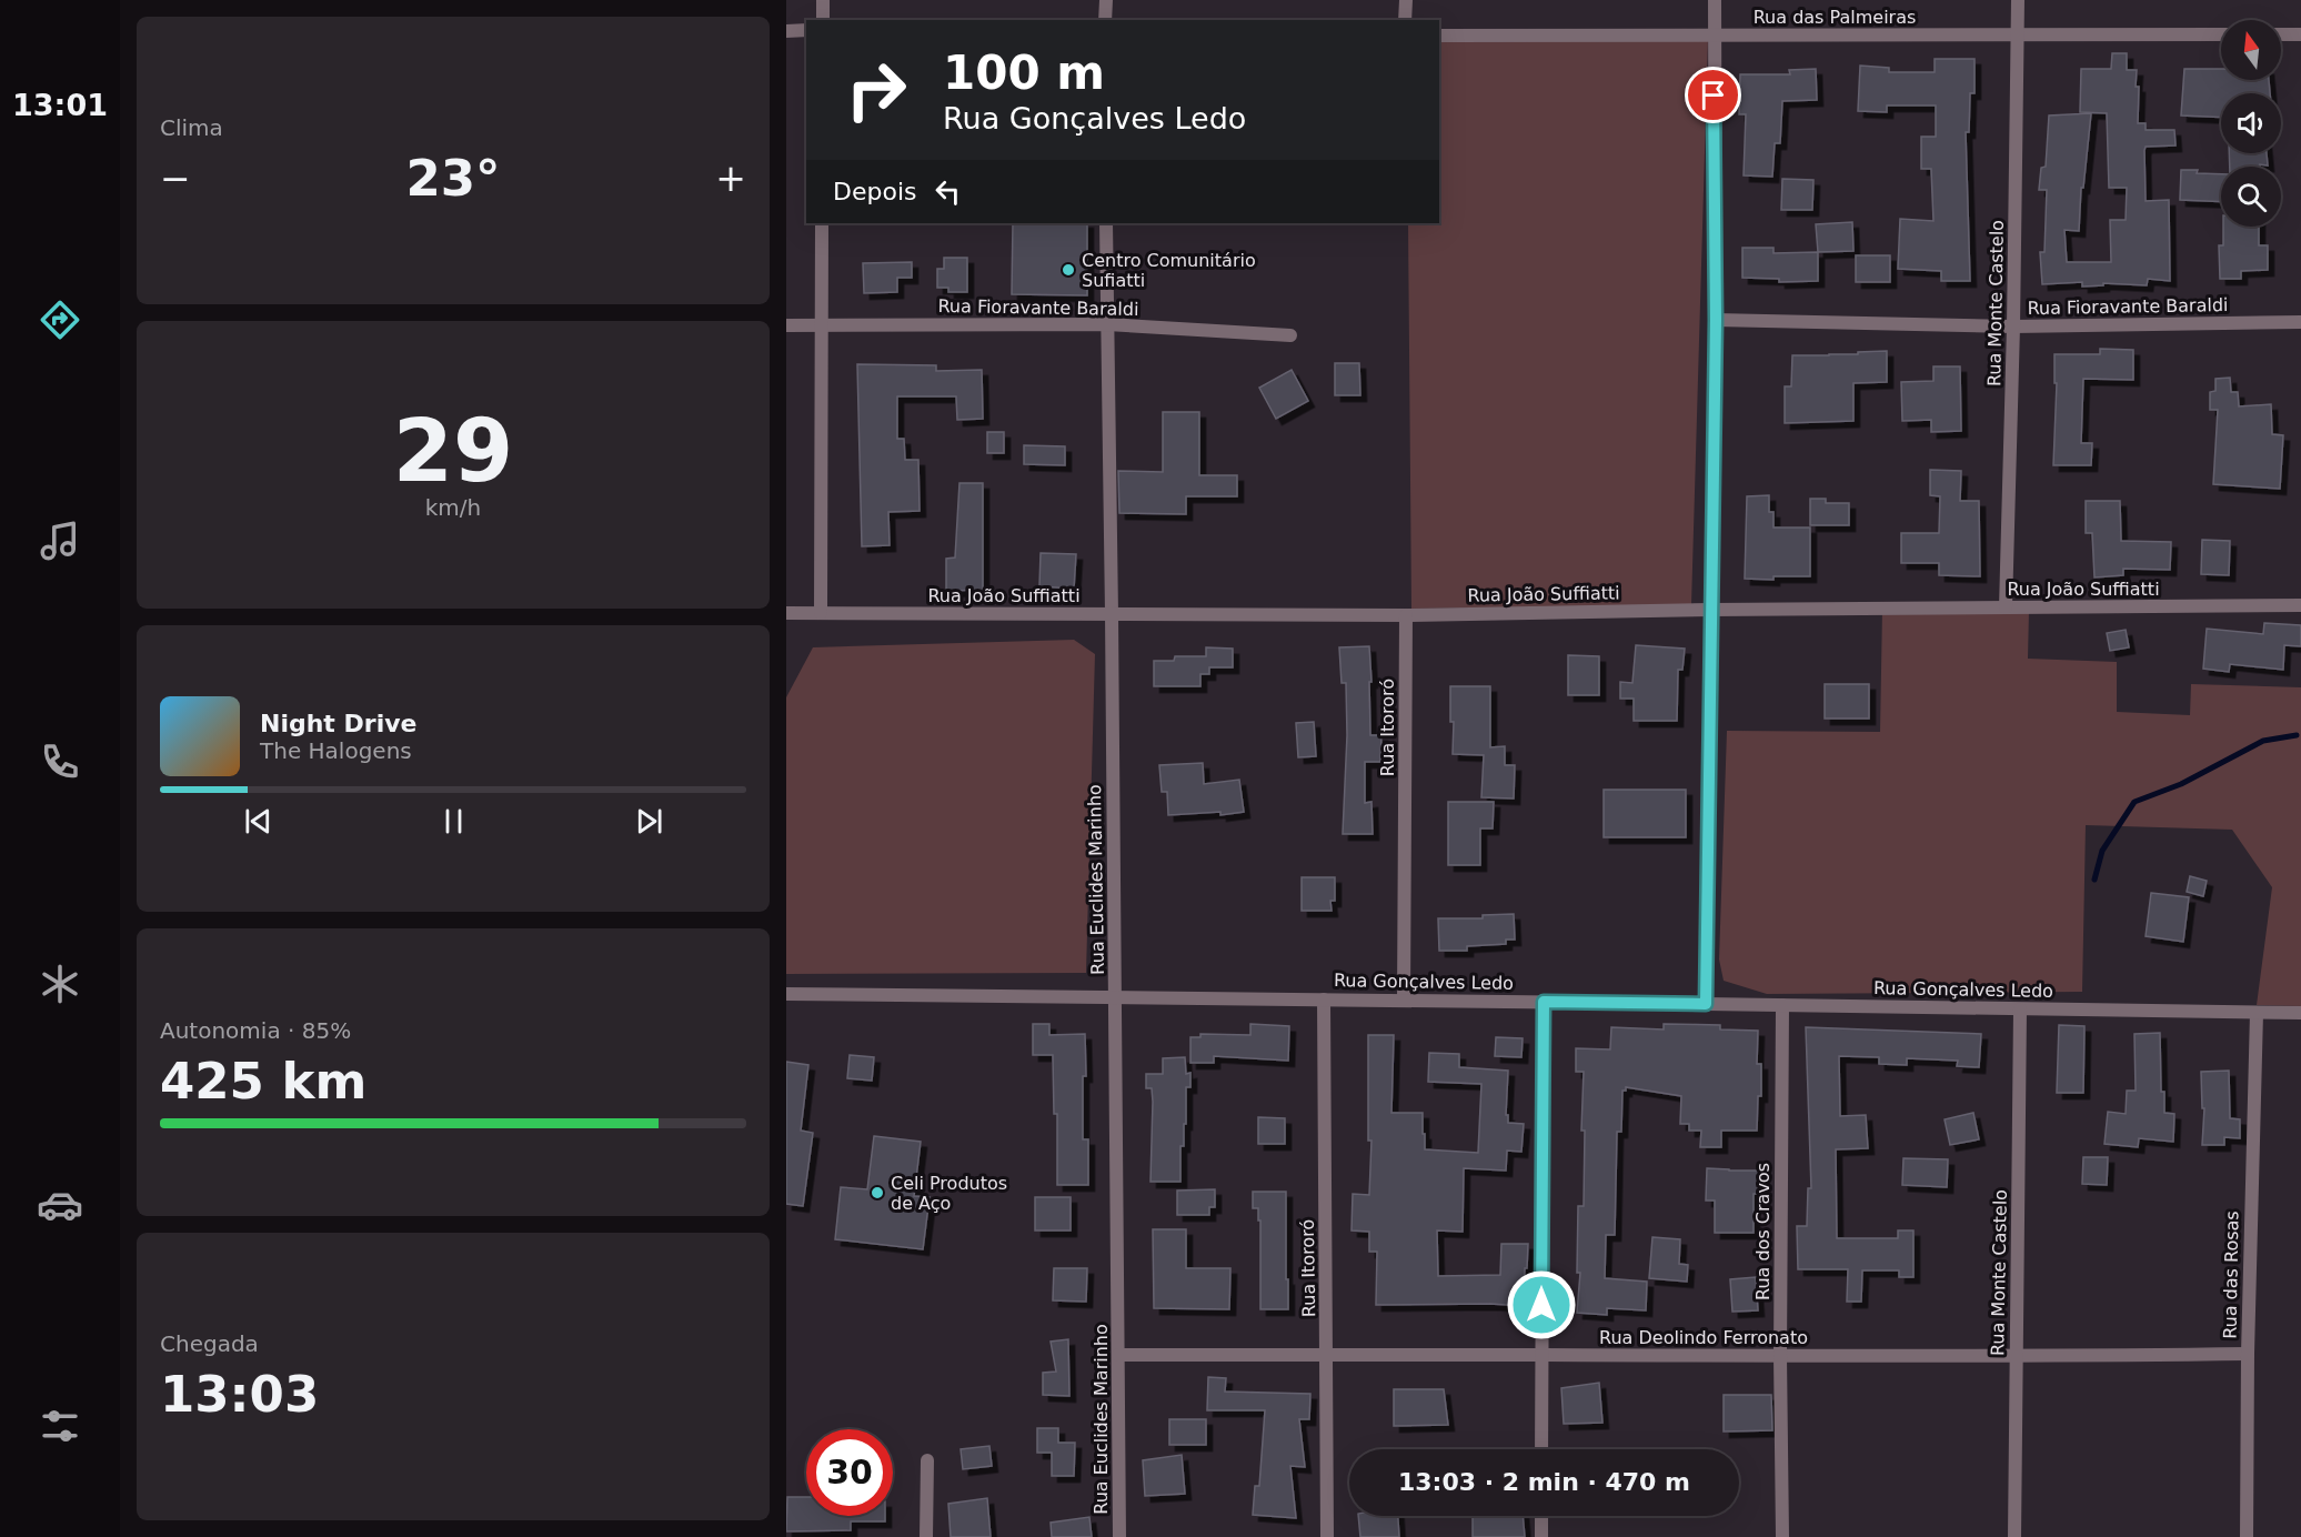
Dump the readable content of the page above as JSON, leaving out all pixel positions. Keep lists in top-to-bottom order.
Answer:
{
  "streets": {
    "street": [
      "Rua das Palmeiras",
      "Rua Monte Castelo",
      "Rua Fioravante Baraldi",
      "Rua João Suffiatti",
      "Rua Itororó",
      "Rua Euclides Marinho",
      "Rua Gonçalves Ledo",
      "Rua dos Cravos",
      "Rua das Rosas",
      "Rua Deolindo Ferronato"
    ]
  },
  "crossings": [
    ["Rua das Palmeiras", "Rua Monte Castelo"],
    ["Rua Monte Castelo", "Rua Fioravante Baraldi"],
    ["Rua Monte Castelo", "Rua João Suffiatti"],
    ["Rua Monte Castelo", "Rua Gonçalves Ledo"],
    ["Rua Monte Castelo", "Rua Deolindo Ferronato"],
    ["Rua Fioravante Baraldi", "Rua Euclides Marinho"],
    ["Rua João Suffiatti", "Rua Itororó"],
    ["Rua João Suffiatti", "Rua Euclides Marinho"],
    ["Rua Itororó", "Rua Gonçalves Ledo"],
    ["Rua Itororó", "Rua Deolindo Ferronato"],
    ["Rua Euclides Marinho", "Rua Gonçalves Ledo"],
    ["Rua Euclides Marinho", "Rua Deolindo Ferronato"],
    ["Rua Gonçalves Ledo", "Rua dos Cravos"],
    ["Rua Gonçalves Ledo", "Rua das Rosas"],
    ["Rua dos Cravos", "Rua Deolindo Ferronato"],
    ["Rua das Rosas", "Rua Deolindo Ferronato"]
  ],
  "places": ["Centro Comunitário Sufiatti", "Celi Produtos de Aço"],
  "north": "top",
  "page": {
    "tabs": "13:01",
    "tile": [
      "Clima",
      ["29", "km/h"],
      ["Autonomia · 85%", "425 km"],
      ["Chegada", "13:03"]
    ],
    "turn": ["100 m", "Rua Gonçalves Ledo"],
    "heat": ["−", "23°", "+"],
    "then": "Depois",
    "song": ["Night Drive", "The Halogens"],
    "limit": "30",
    "trip": "13:03 · 2 min · 470 m"
  }
}
